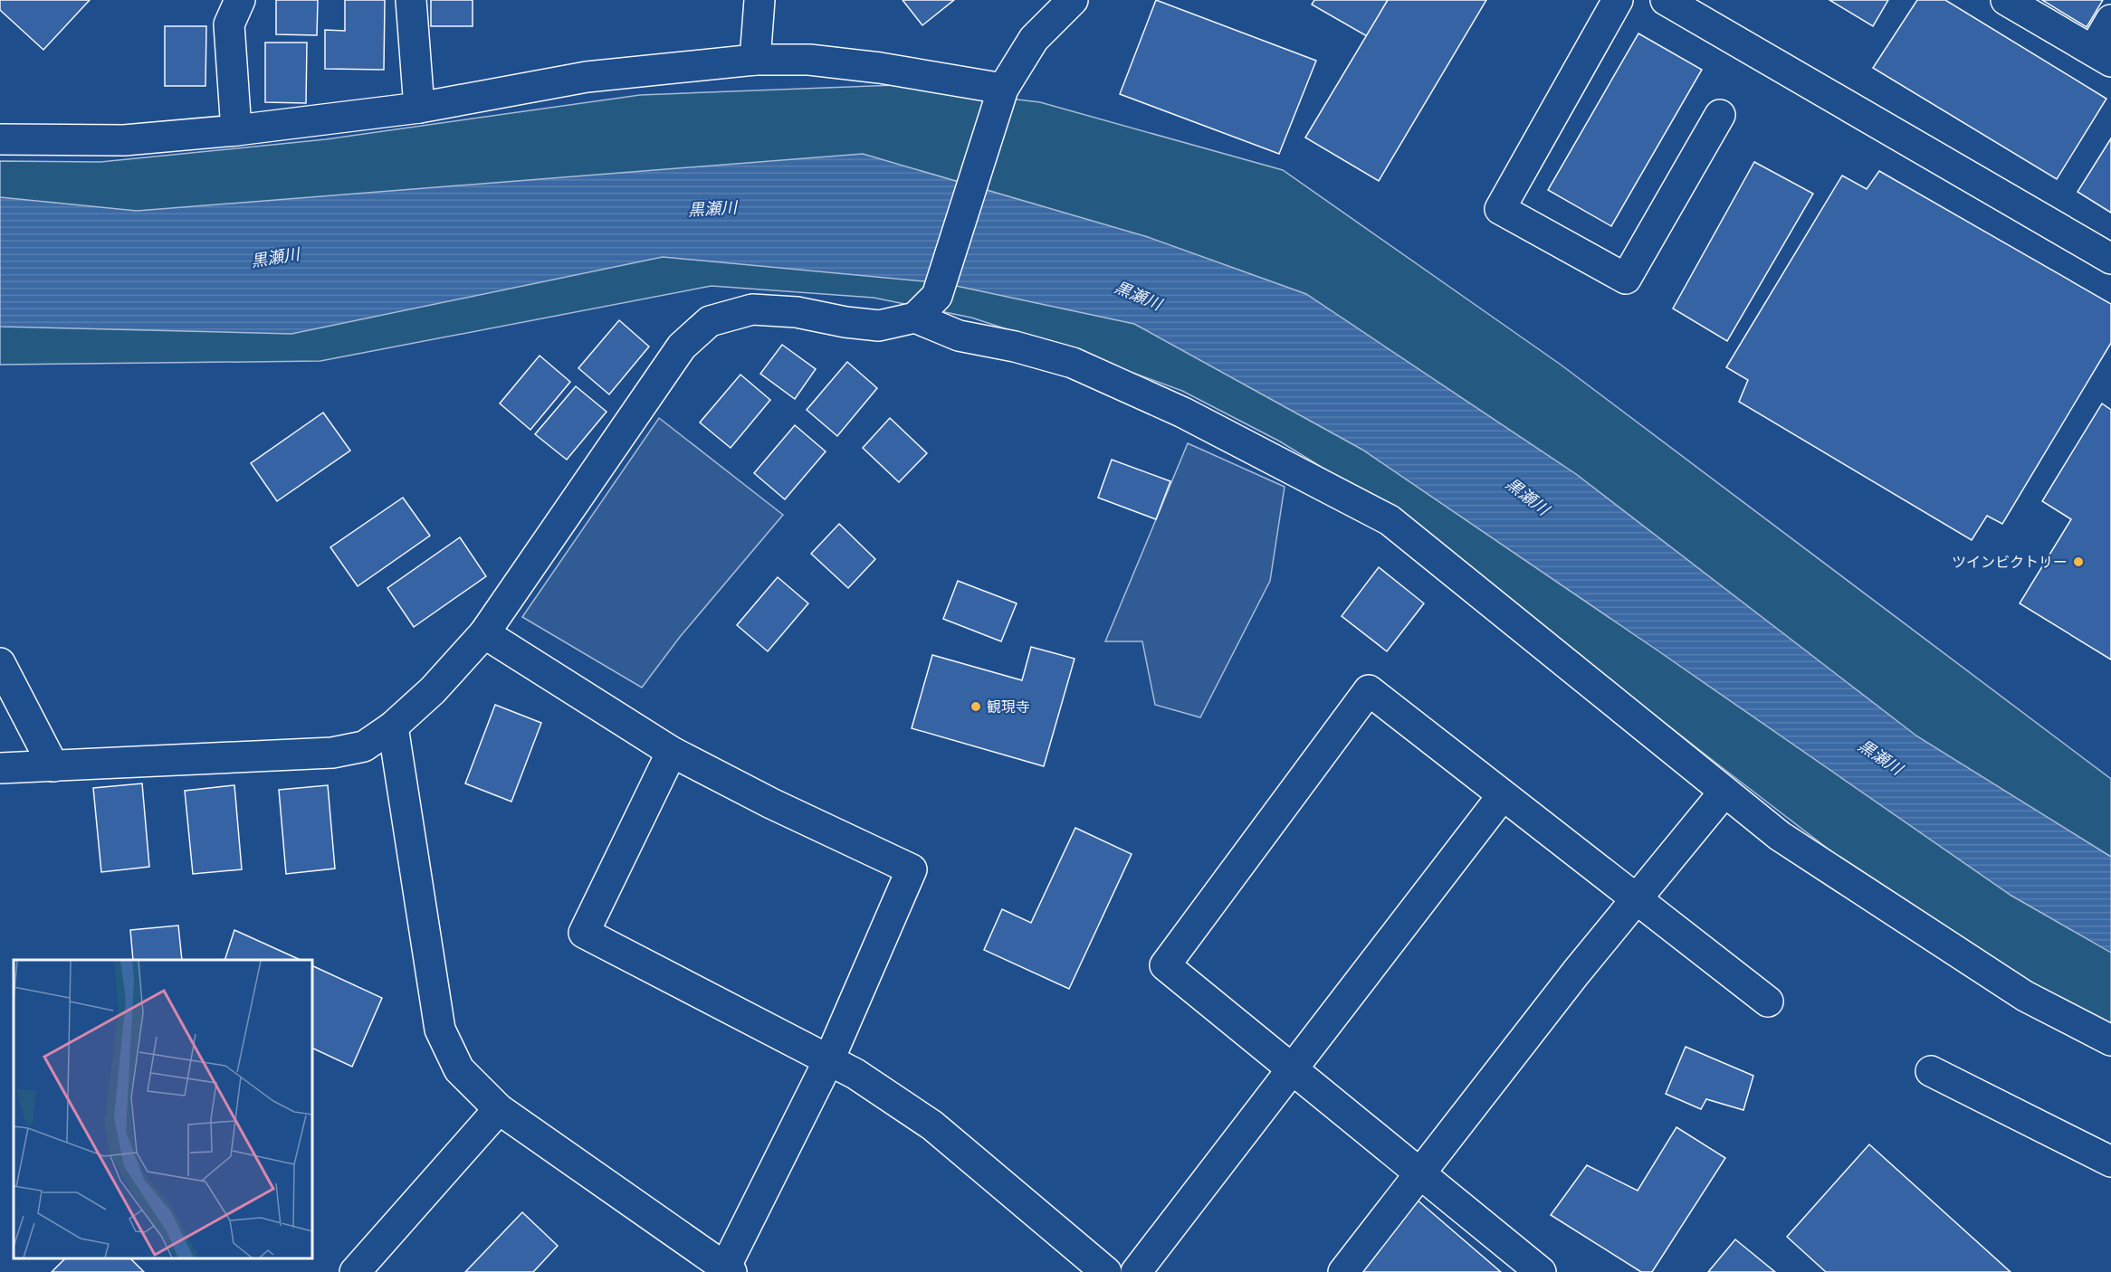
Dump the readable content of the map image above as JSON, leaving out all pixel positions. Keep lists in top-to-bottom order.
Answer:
{
  "water": ["黒瀬川"],
  "places": ["ツインビクトリー", "観現寺"]
}
